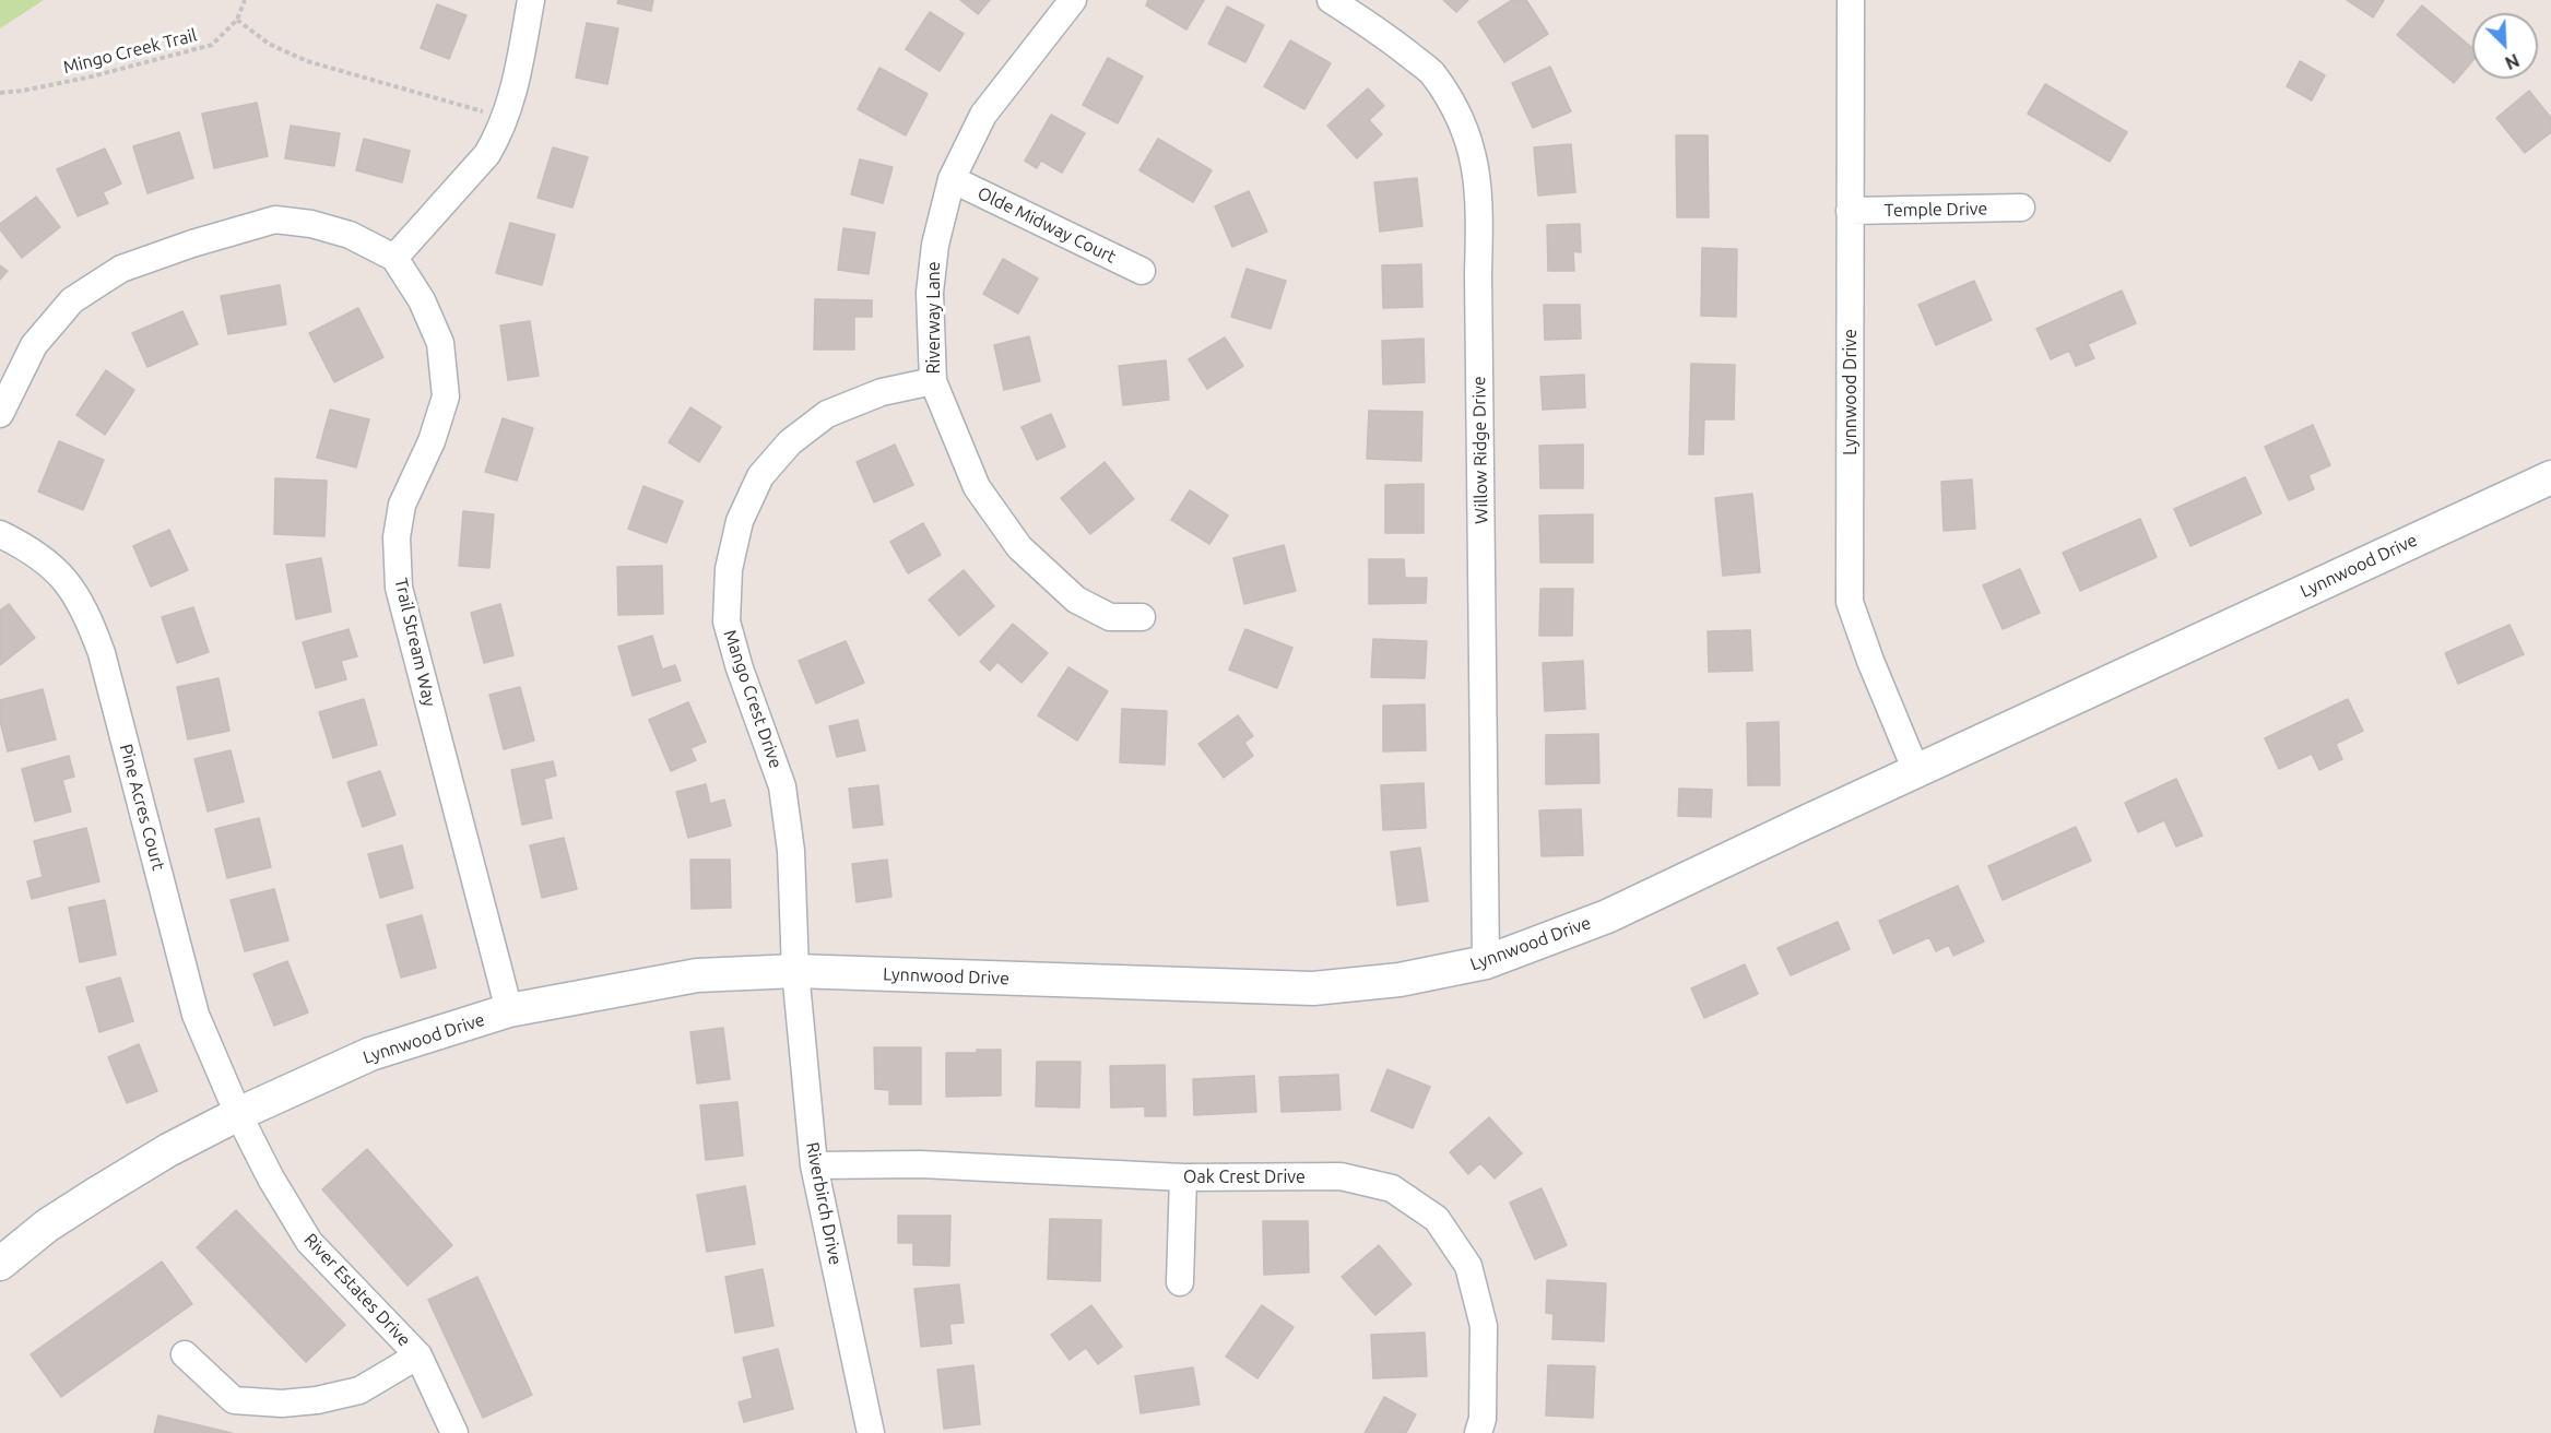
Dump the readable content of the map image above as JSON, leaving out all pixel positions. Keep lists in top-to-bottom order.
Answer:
{
  "streets": {
    "street": [
      "Temple Drive",
      "Olde Midway Court",
      "Riverway Lane",
      "Lynnwood Drive",
      "Willow Ridge Drive",
      "Trail Stream Way",
      "Mango Crest Drive",
      "Pine Acres Court",
      "Oak Crest Drive",
      "Riverbirch Drive",
      "River Estates Drive"
    ],
    "path": ["Mingo Creek Trail"]
  },
  "crossings": [
    ["Temple Drive", "Lynnwood Drive"],
    ["Olde Midway Court", "Riverway Lane"],
    ["Riverway Lane", "Mango Crest Drive"],
    ["Lynnwood Drive", "Willow Ridge Drive"],
    ["Lynnwood Drive", "Trail Stream Way"],
    ["Lynnwood Drive", "Mango Crest Drive"],
    ["Lynnwood Drive", "Pine Acres Court"],
    ["Lynnwood Drive", "Riverbirch Drive"],
    ["Lynnwood Drive", "River Estates Drive"],
    ["Mango Crest Drive", "Riverbirch Drive"],
    ["Pine Acres Court", "River Estates Drive"],
    ["Oak Crest Drive", "Riverbirch Drive"]
  ],
  "north": "bottom right"
}
